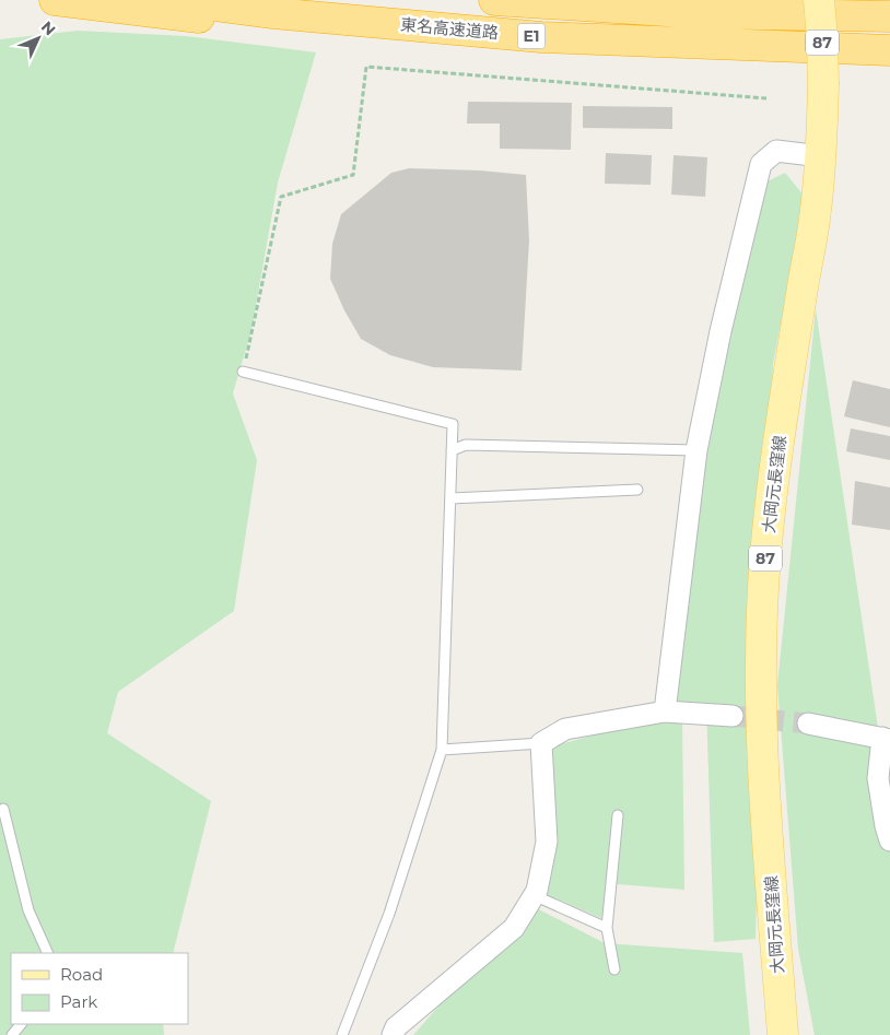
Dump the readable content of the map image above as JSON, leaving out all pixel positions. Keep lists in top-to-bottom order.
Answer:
{
  "streets": {
    "highway": ["東名高速道路", "E1"],
    "main road": ["87", "大岡元長窪線"]
  },
  "legend": ["Road", "Park"],
  "north": "top right"
}
